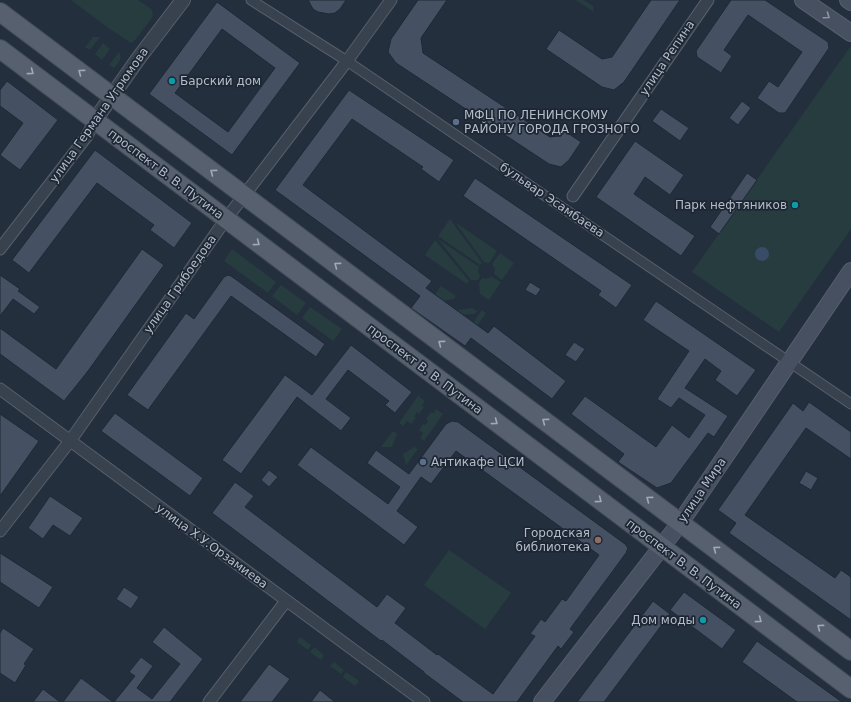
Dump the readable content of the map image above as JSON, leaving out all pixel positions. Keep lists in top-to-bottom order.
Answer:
{
  "streets": {
    "main road": ["проспект В. В. Путина", "улица Мира"],
    "street": [
      "улица Репина",
      "улица Германа Угрюмова",
      "бульвар Эсамбаева",
      "улица Грибоедова",
      "улица Х.У.Орзамиева"
    ]
  },
  "crossings": [
    ["улица Германа Угрюмова", "проспект В. В. Путина"],
    ["проспект В. В. Путина", "улица Грибоедова"],
    ["проспект В. В. Путина", "улица Мира"],
    ["бульвар Эсамбаева", "улица Грибоедова"],
    ["бульвар Эсамбаева", "улица Мира"],
    ["улица Грибоедова", "улица Х.У.Орзамиева"]
  ],
  "places": [
    "Барский дом",
    "МФЦ ПО ЛЕНИНСКОМУ РАЙОНУ ГОРОДА ГРОЗНОГО",
    "Парк нефтяников",
    "Антикафе ЦСИ",
    "Городская библиотека",
    "Дом моды"
  ]
}
